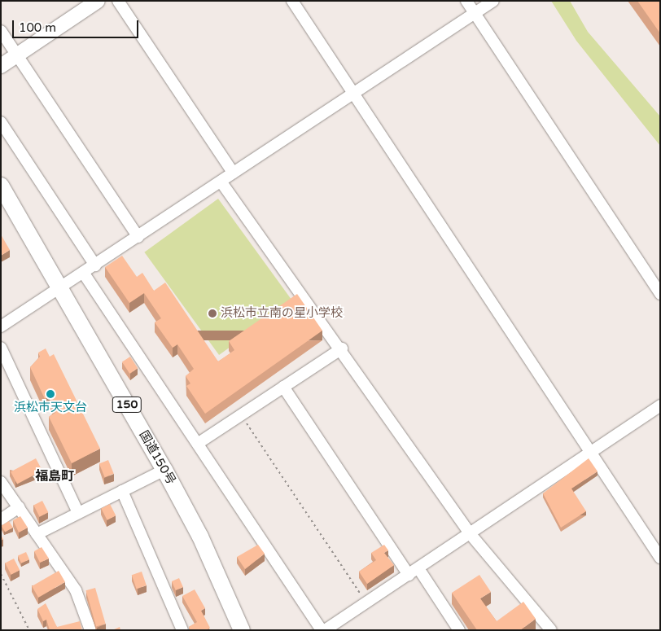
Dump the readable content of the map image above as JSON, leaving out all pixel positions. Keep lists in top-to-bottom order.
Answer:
{
  "streets": {
    "highway": ["150", "国道150号"]
  },
  "districts": ["福島町"],
  "places": ["浜松市立南の星小学校", "浜松市天文台"],
  "scale_bar": "100 m"
}
